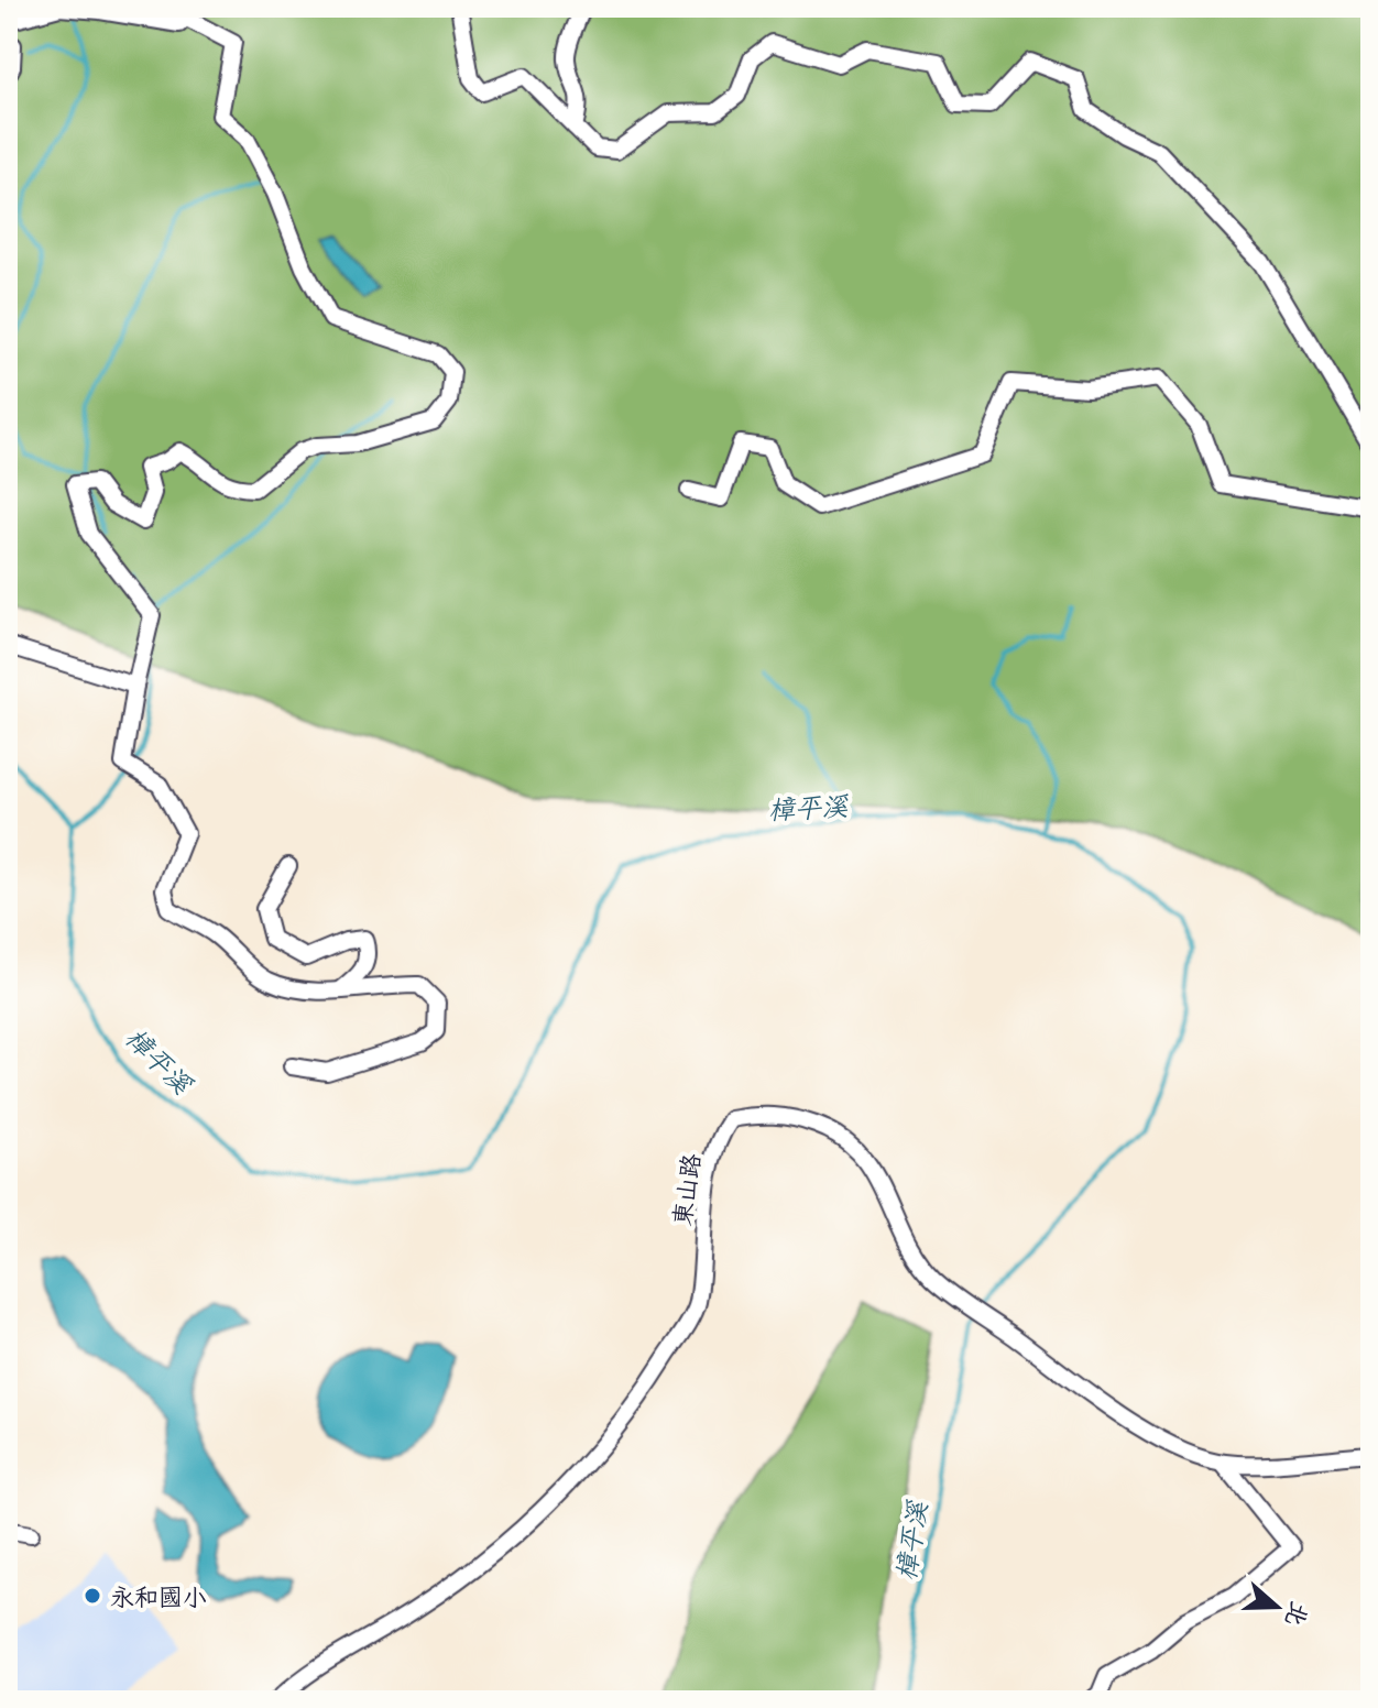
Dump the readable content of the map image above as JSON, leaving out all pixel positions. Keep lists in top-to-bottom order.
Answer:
{
  "streets": {
    "street": ["東山路"]
  },
  "water": ["樟平溪"],
  "places": ["永和國小"],
  "north": "right"
}
